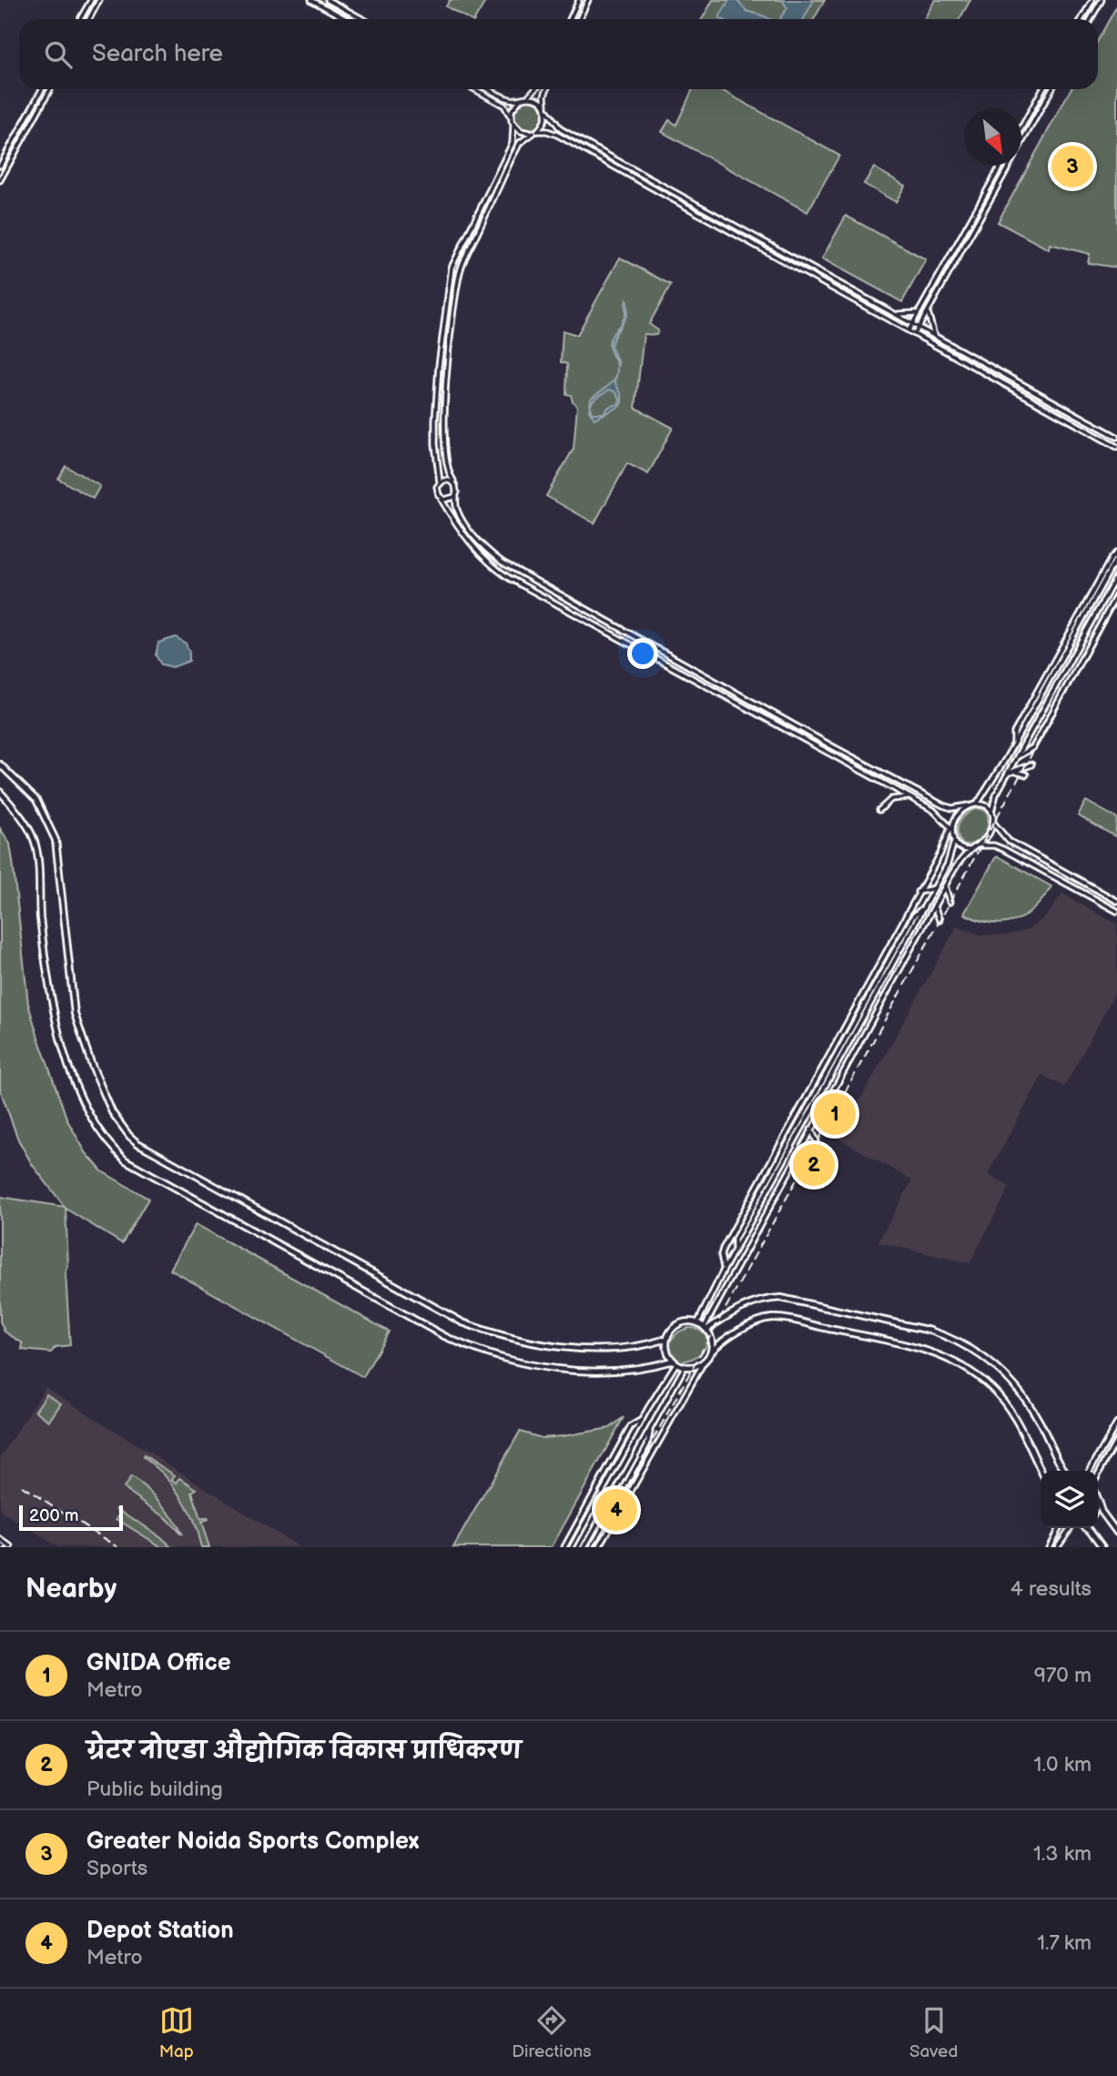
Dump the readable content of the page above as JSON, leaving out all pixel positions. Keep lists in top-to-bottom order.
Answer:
{
  "scale_bar": "200 m",
  "north": "bottom right",
  "page": {
    "search": "Search here",
    "pins": [
      "3",
      "1",
      "2",
      "4"
    ],
    "scale": "200 m",
    "heading": ["Nearby", "4 results"],
    "list": [
      {
        "mark": "1",
        "name": "GNIDA Office",
        "note": "Metro",
        "value": "970 m"
      },
      {
        "mark": "2",
        "name": "ग्रेटर नोएडा औद्योगिक विकास प्राधिकरण",
        "note": "Public building",
        "value": "1.0 km"
      },
      {
        "mark": "3",
        "name": "Greater Noida Sports Complex",
        "note": "Sports",
        "value": "1.3 km"
      },
      {
        "mark": "4",
        "name": "Depot Station",
        "note": "Metro",
        "value": "1.7 km"
      }
    ],
    "nav": ["Map", "Directions", "Saved"]
  }
}
